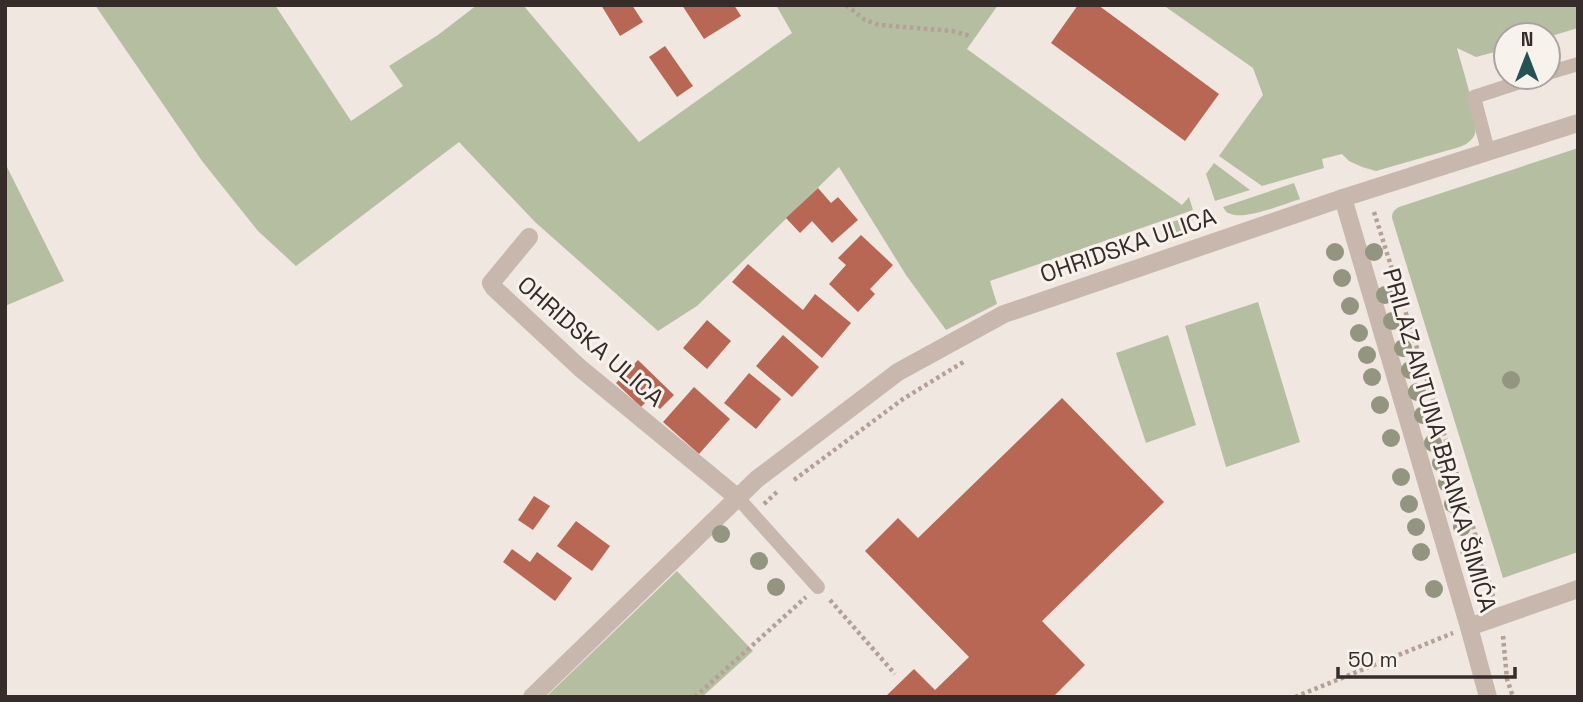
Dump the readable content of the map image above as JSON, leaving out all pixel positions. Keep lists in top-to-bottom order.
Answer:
{
  "streets": {
    "street": ["OHRIDSKA ULICA", "PRILAZ ANTUNA BRANKA ŠIMIĆA"]
  },
  "crossings": [
    ["OHRIDSKA ULICA", "PRILAZ ANTUNA BRANKA ŠIMIĆA"]
  ],
  "scale_bar": "50 m",
  "north": "top"
}
